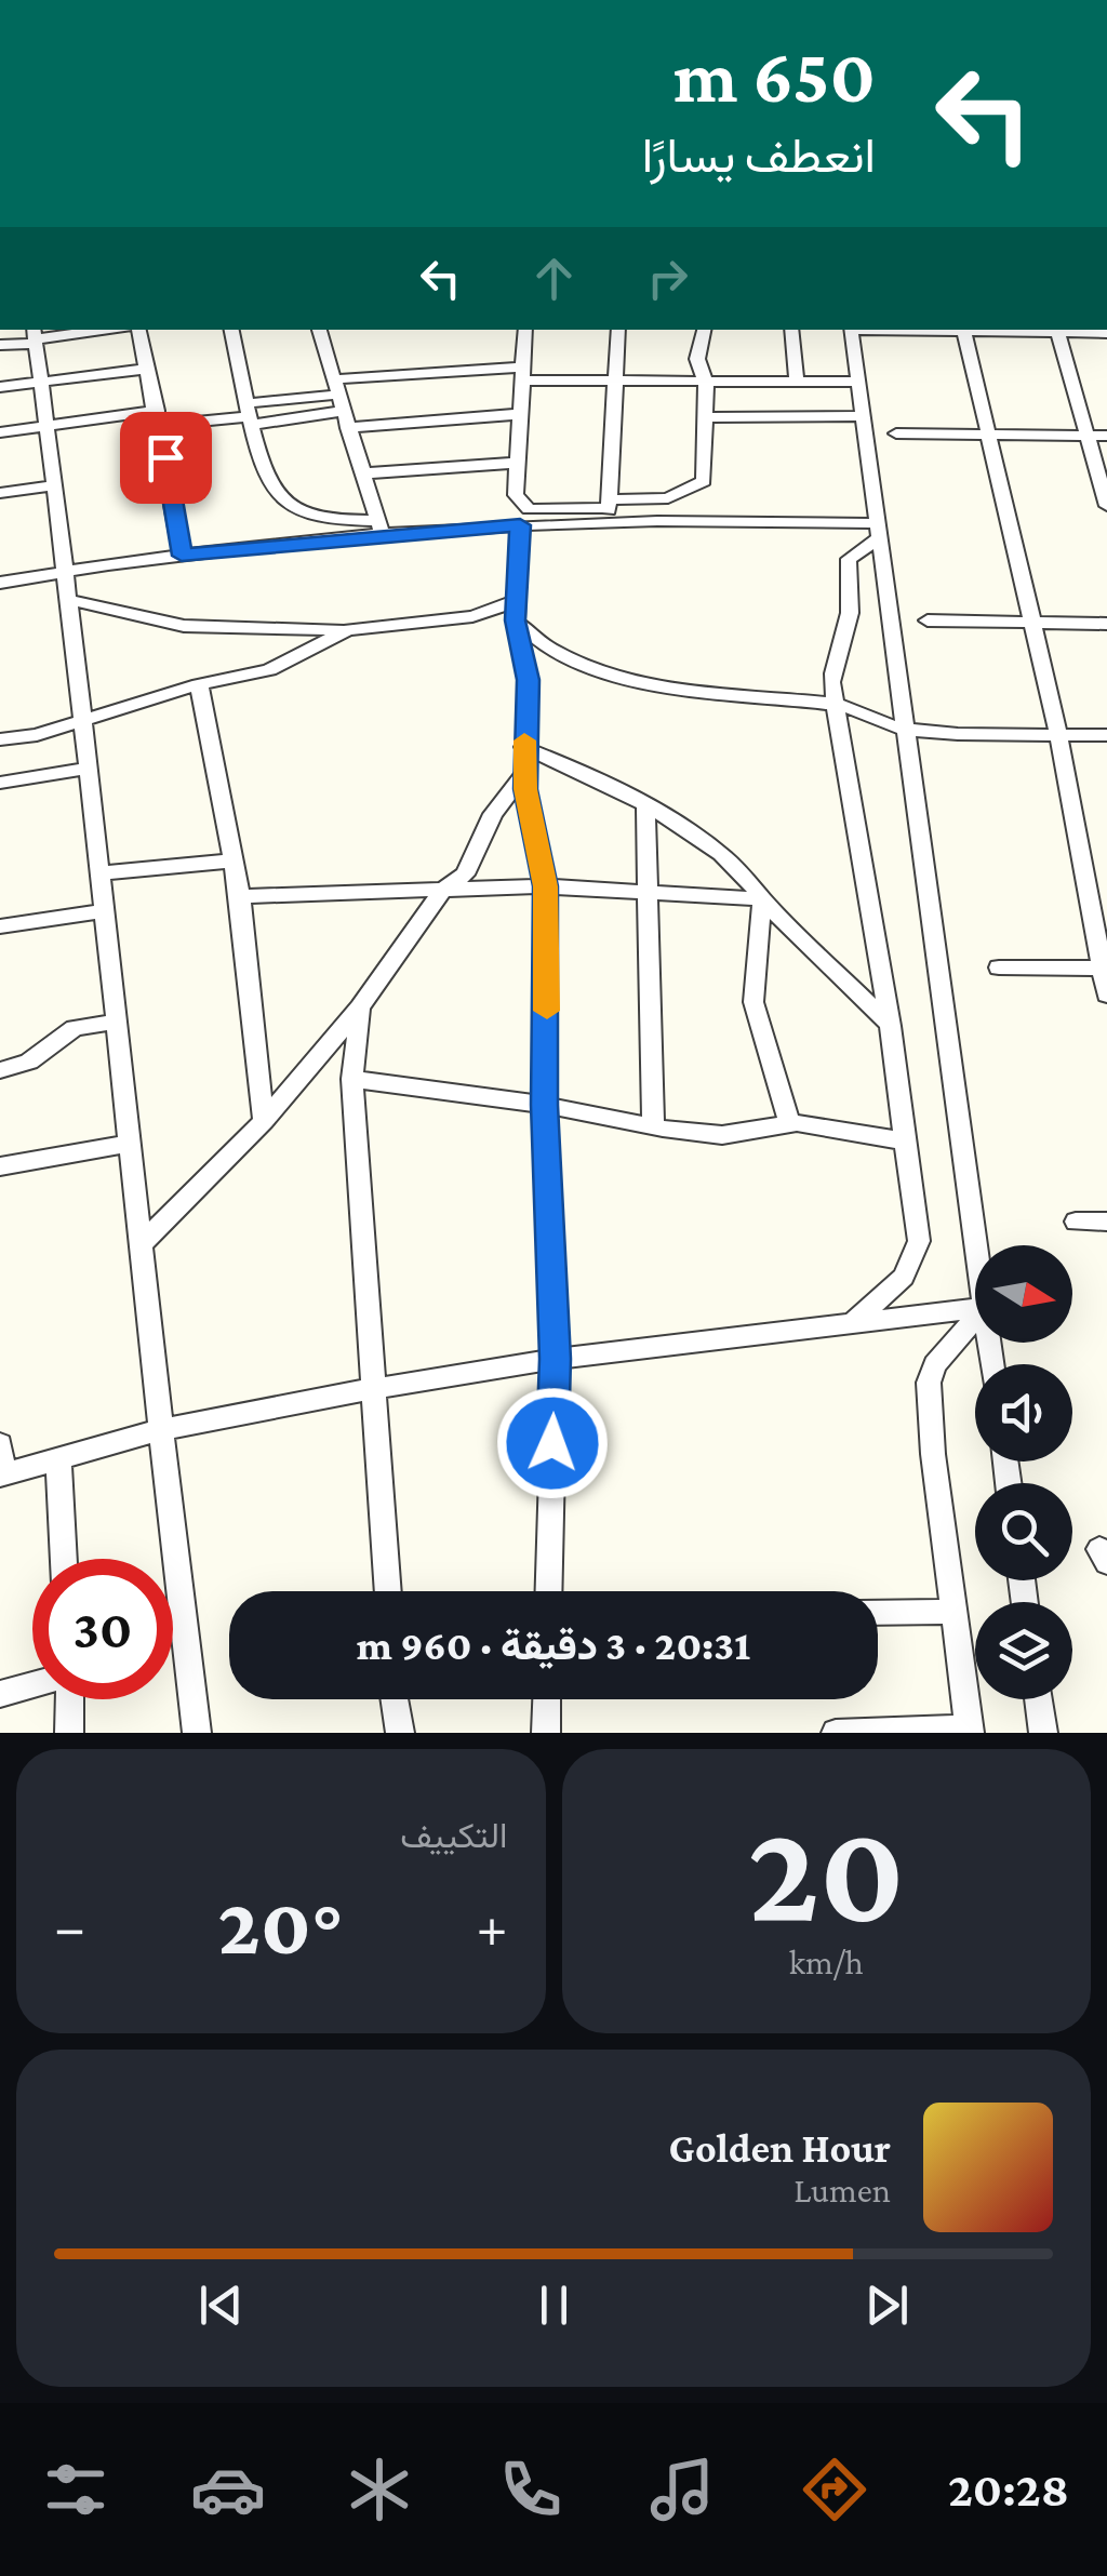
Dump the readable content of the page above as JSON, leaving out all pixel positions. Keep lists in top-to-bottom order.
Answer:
{
  "north": "right",
  "page": {
    "turn": ["650 m", "انعطف يسارًا"],
    "limit": "30",
    "trip": "20:31 · 3 دقيقة · 960 m",
    "tile": [
      ["20", "km/h"],
      "التكييف"
    ],
    "heat": ["−", "20°", "+"],
    "song": ["Golden Hour", "Lumen"],
    "tabs": "20:28"
  }
}
